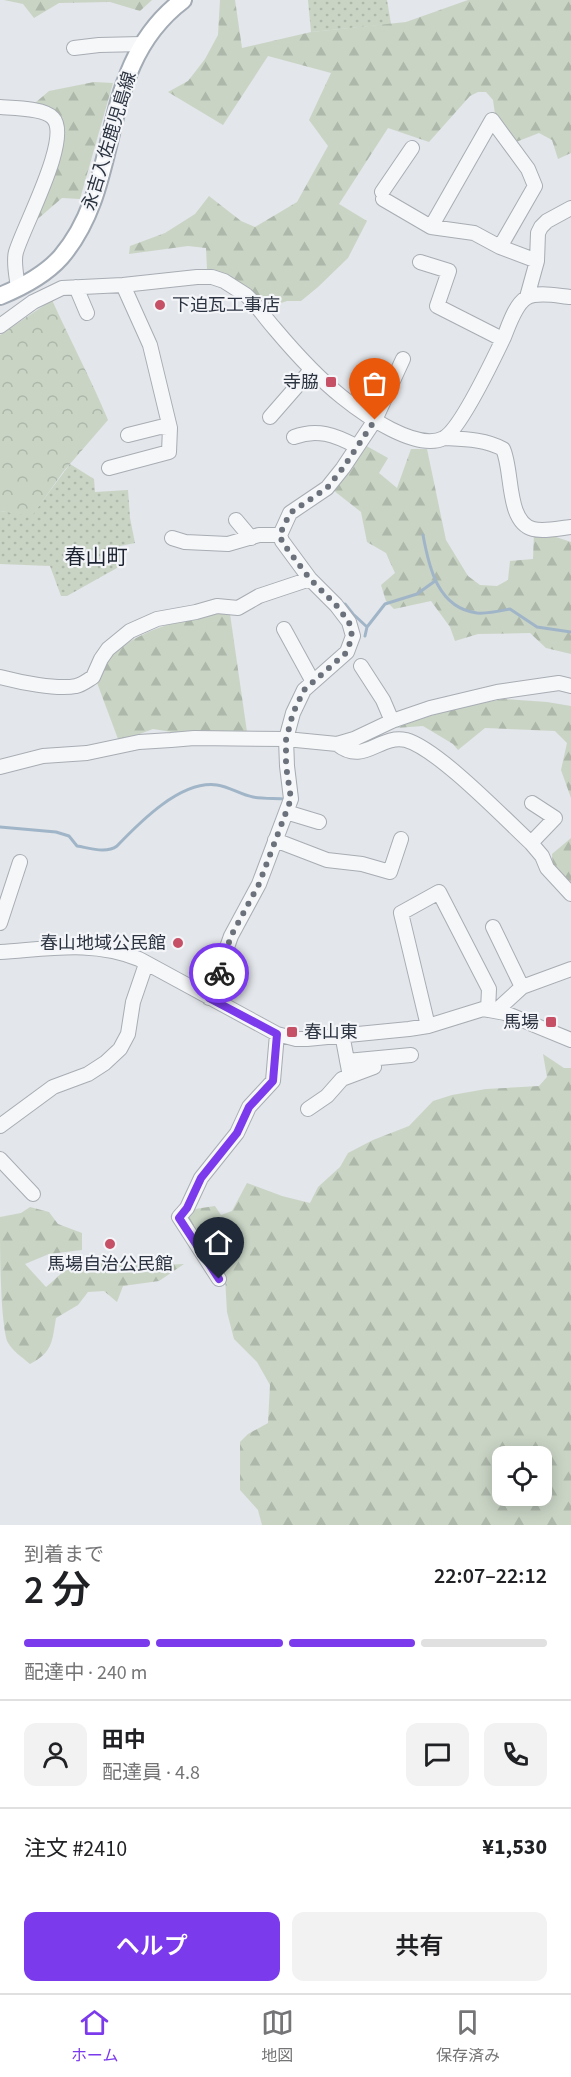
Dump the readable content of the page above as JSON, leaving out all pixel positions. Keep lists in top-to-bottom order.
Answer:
{
  "streets": {
    "main road": ["永吉入佐鹿児島線"]
  },
  "districts": ["春山町"],
  "places": {
    "other": ["下迫瓦工事店", "春山地域公民館", "馬場自治公民館"],
    "transit": ["寺脇", "馬場", "春山東"]
  },
  "page": {
    "heading": ["2 分", "到着まで", "22:07–22:12"],
    "panel": [
      "田中",
      "配達員 · 4.8",
      "注文 #2410",
      "¥1,530"
    ],
    "bar": "配達中 · 240 m",
    "buttons": ["ヘルプ", "共有"],
    "tabs": ["ホーム", "地図", "保存済み"]
  }
}
